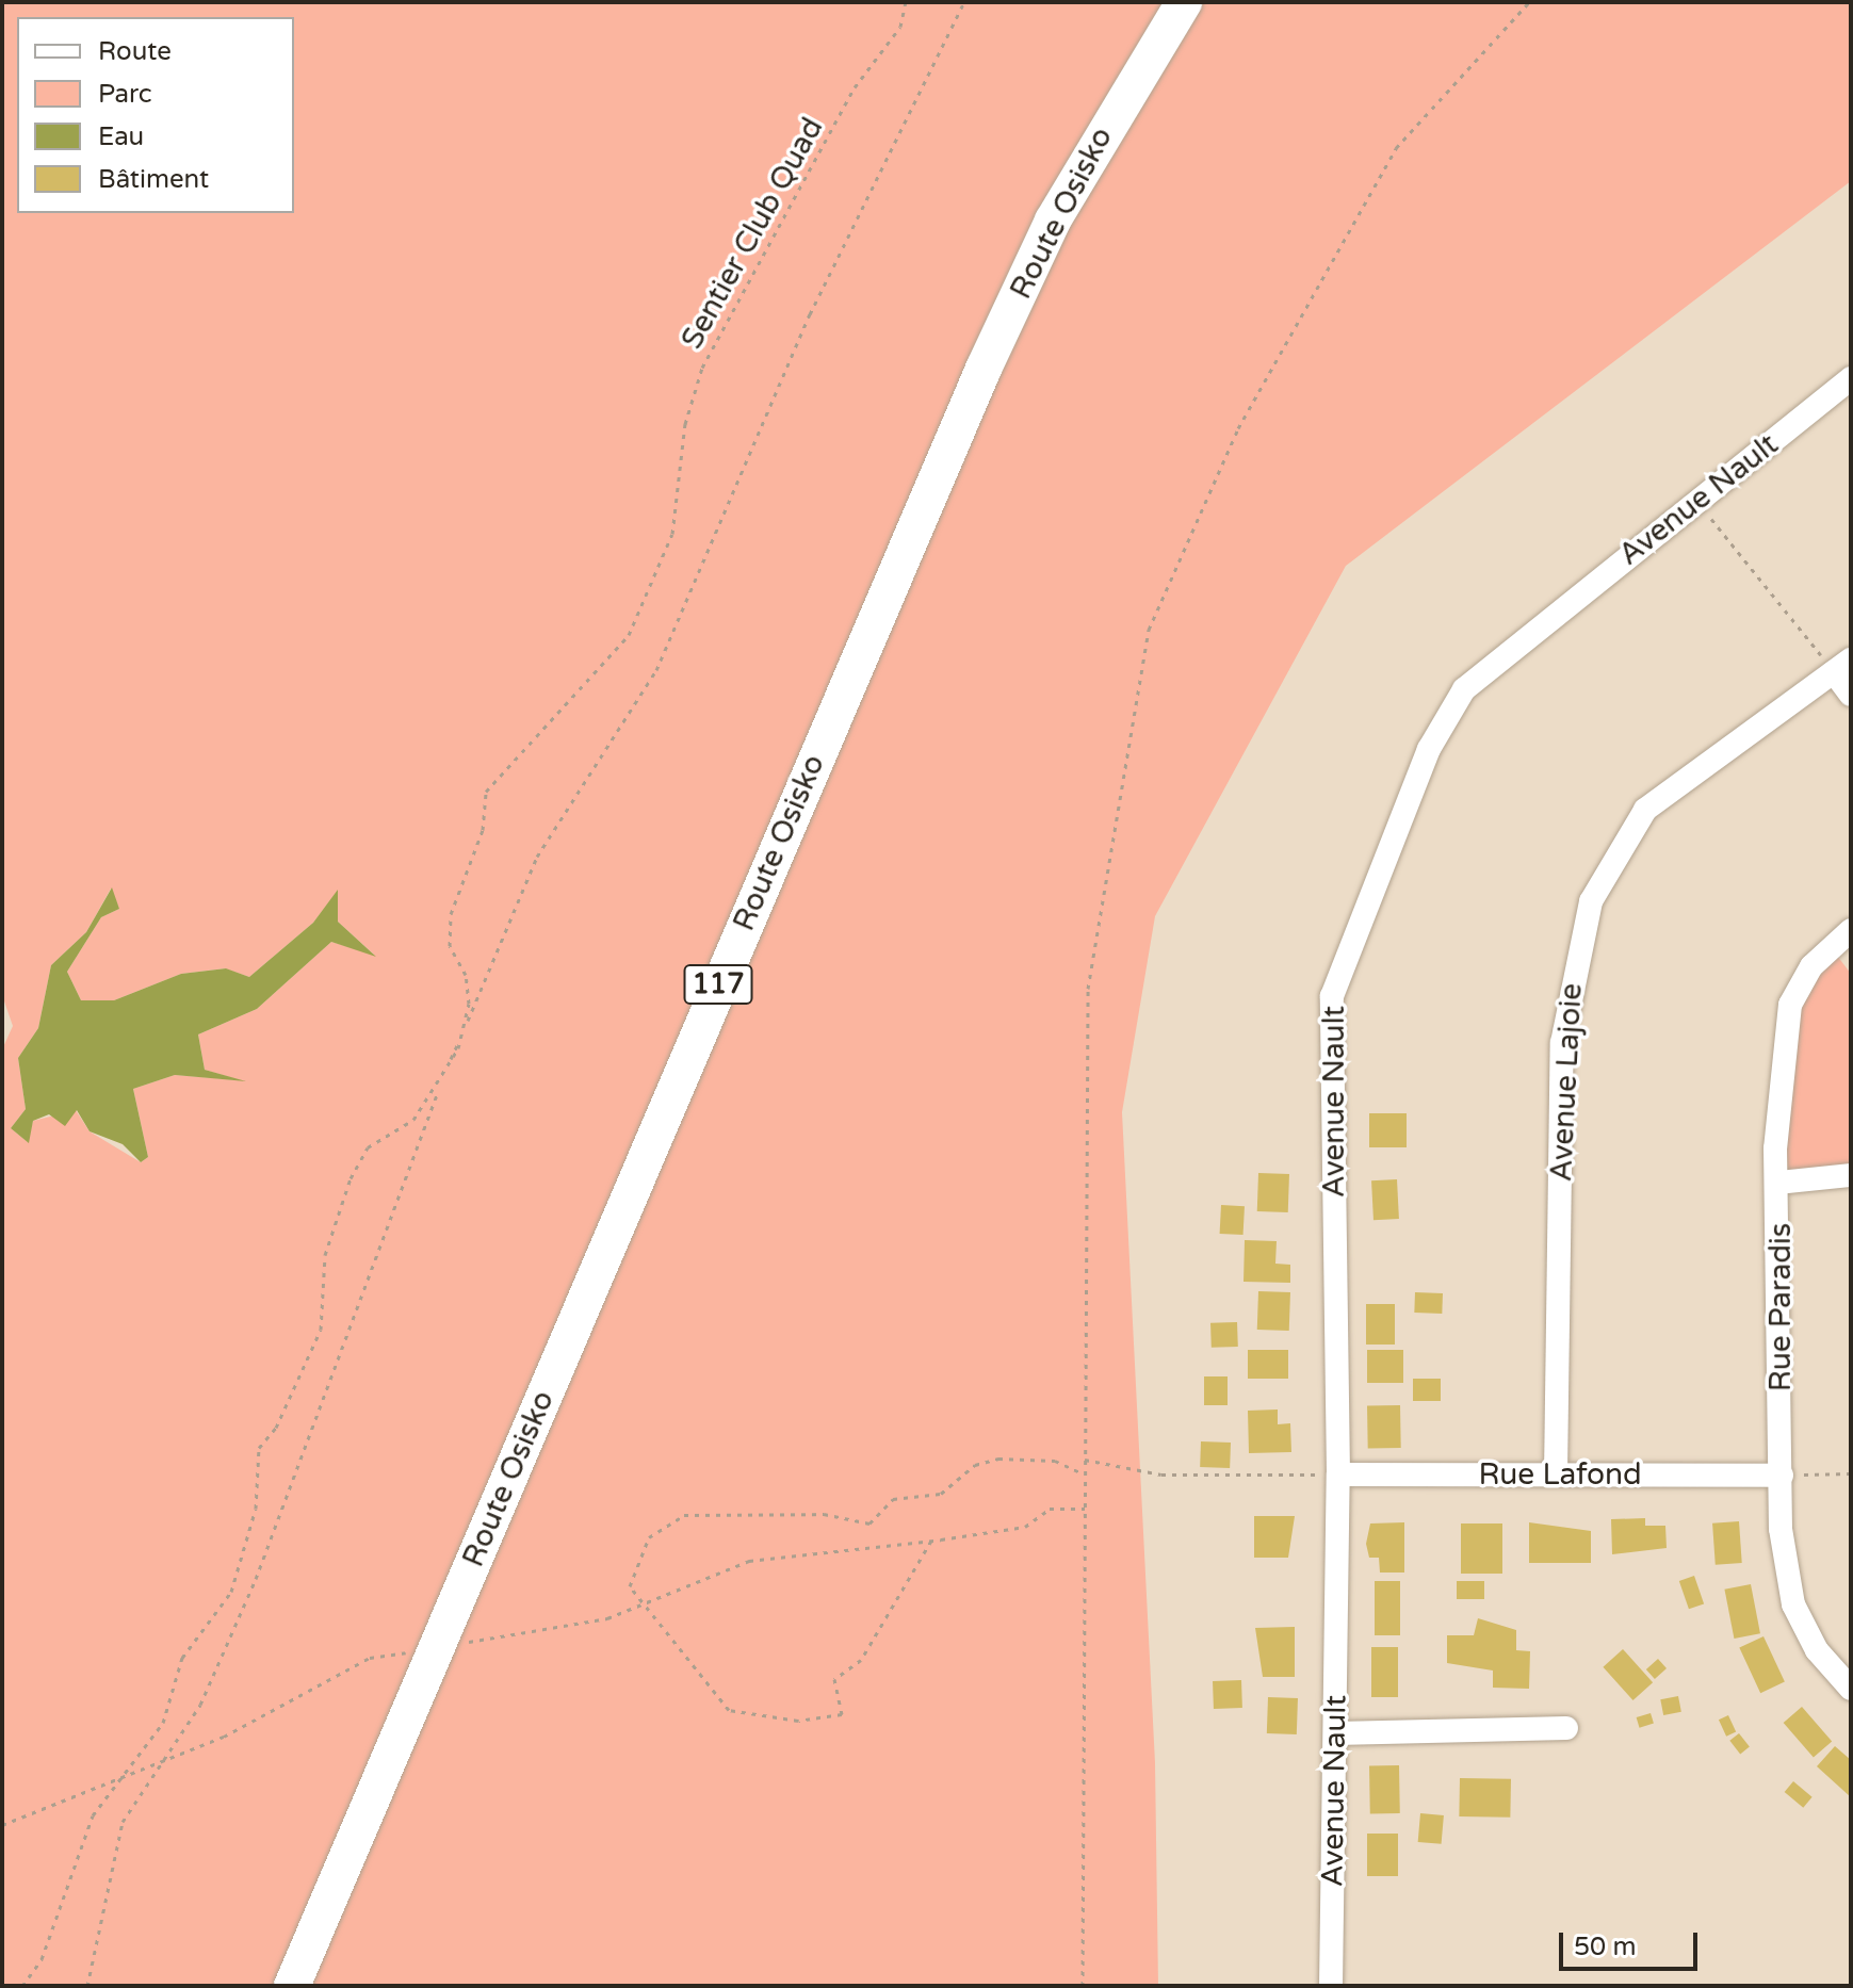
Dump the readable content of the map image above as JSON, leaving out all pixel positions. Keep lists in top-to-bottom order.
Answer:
{
  "streets": {
    "highway": ["Route Osisko", "117"],
    "street": [
      "Avenue Nault",
      "Avenue Lajoie",
      "Rue Paradis",
      "Rue Lafond"
    ],
    "path": ["Sentier Club Quad"]
  },
  "crossings": [
    ["Avenue Nault", "Rue Lafond"],
    ["Avenue Lajoie", "Rue Lafond"],
    ["Rue Paradis", "Rue Lafond"]
  ],
  "legend": [
    "Route",
    "Parc",
    "Eau",
    "Bâtiment"
  ],
  "scale_bar": "50 m"
}
